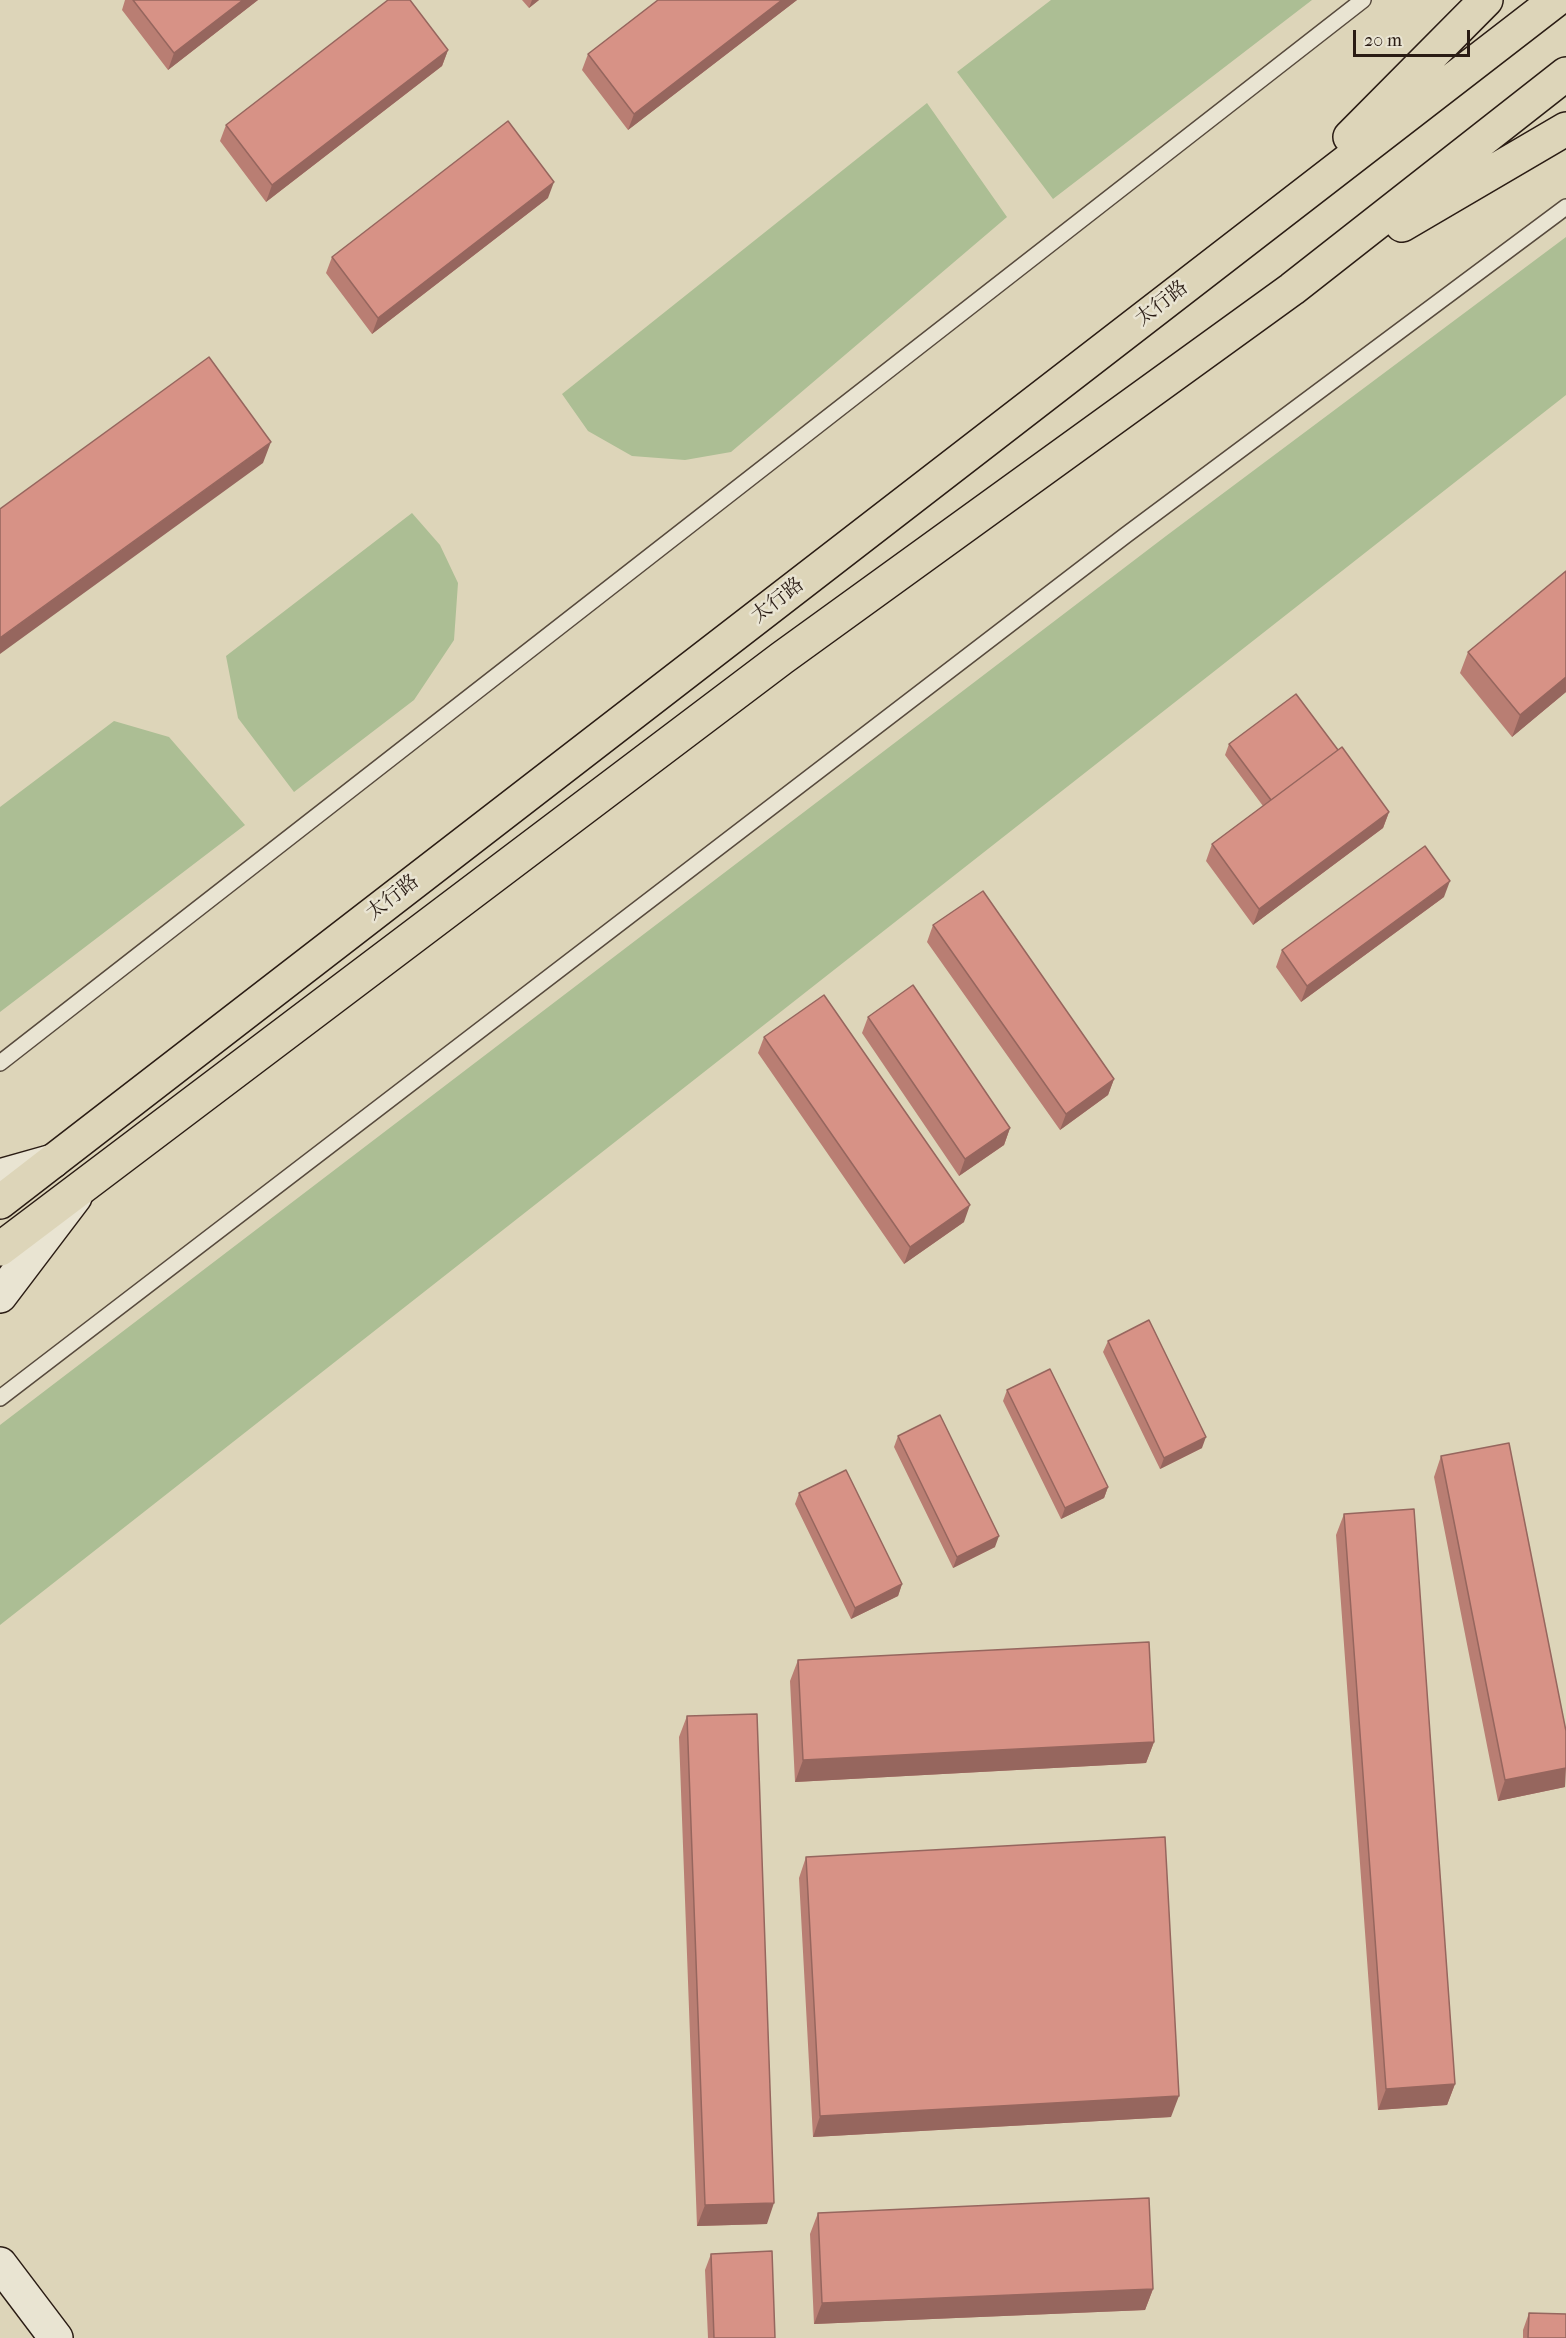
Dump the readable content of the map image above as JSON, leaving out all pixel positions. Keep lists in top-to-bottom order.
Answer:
{
  "streets": {
    "highway": ["太行路"]
  },
  "scale_bar": "20 m"
}
